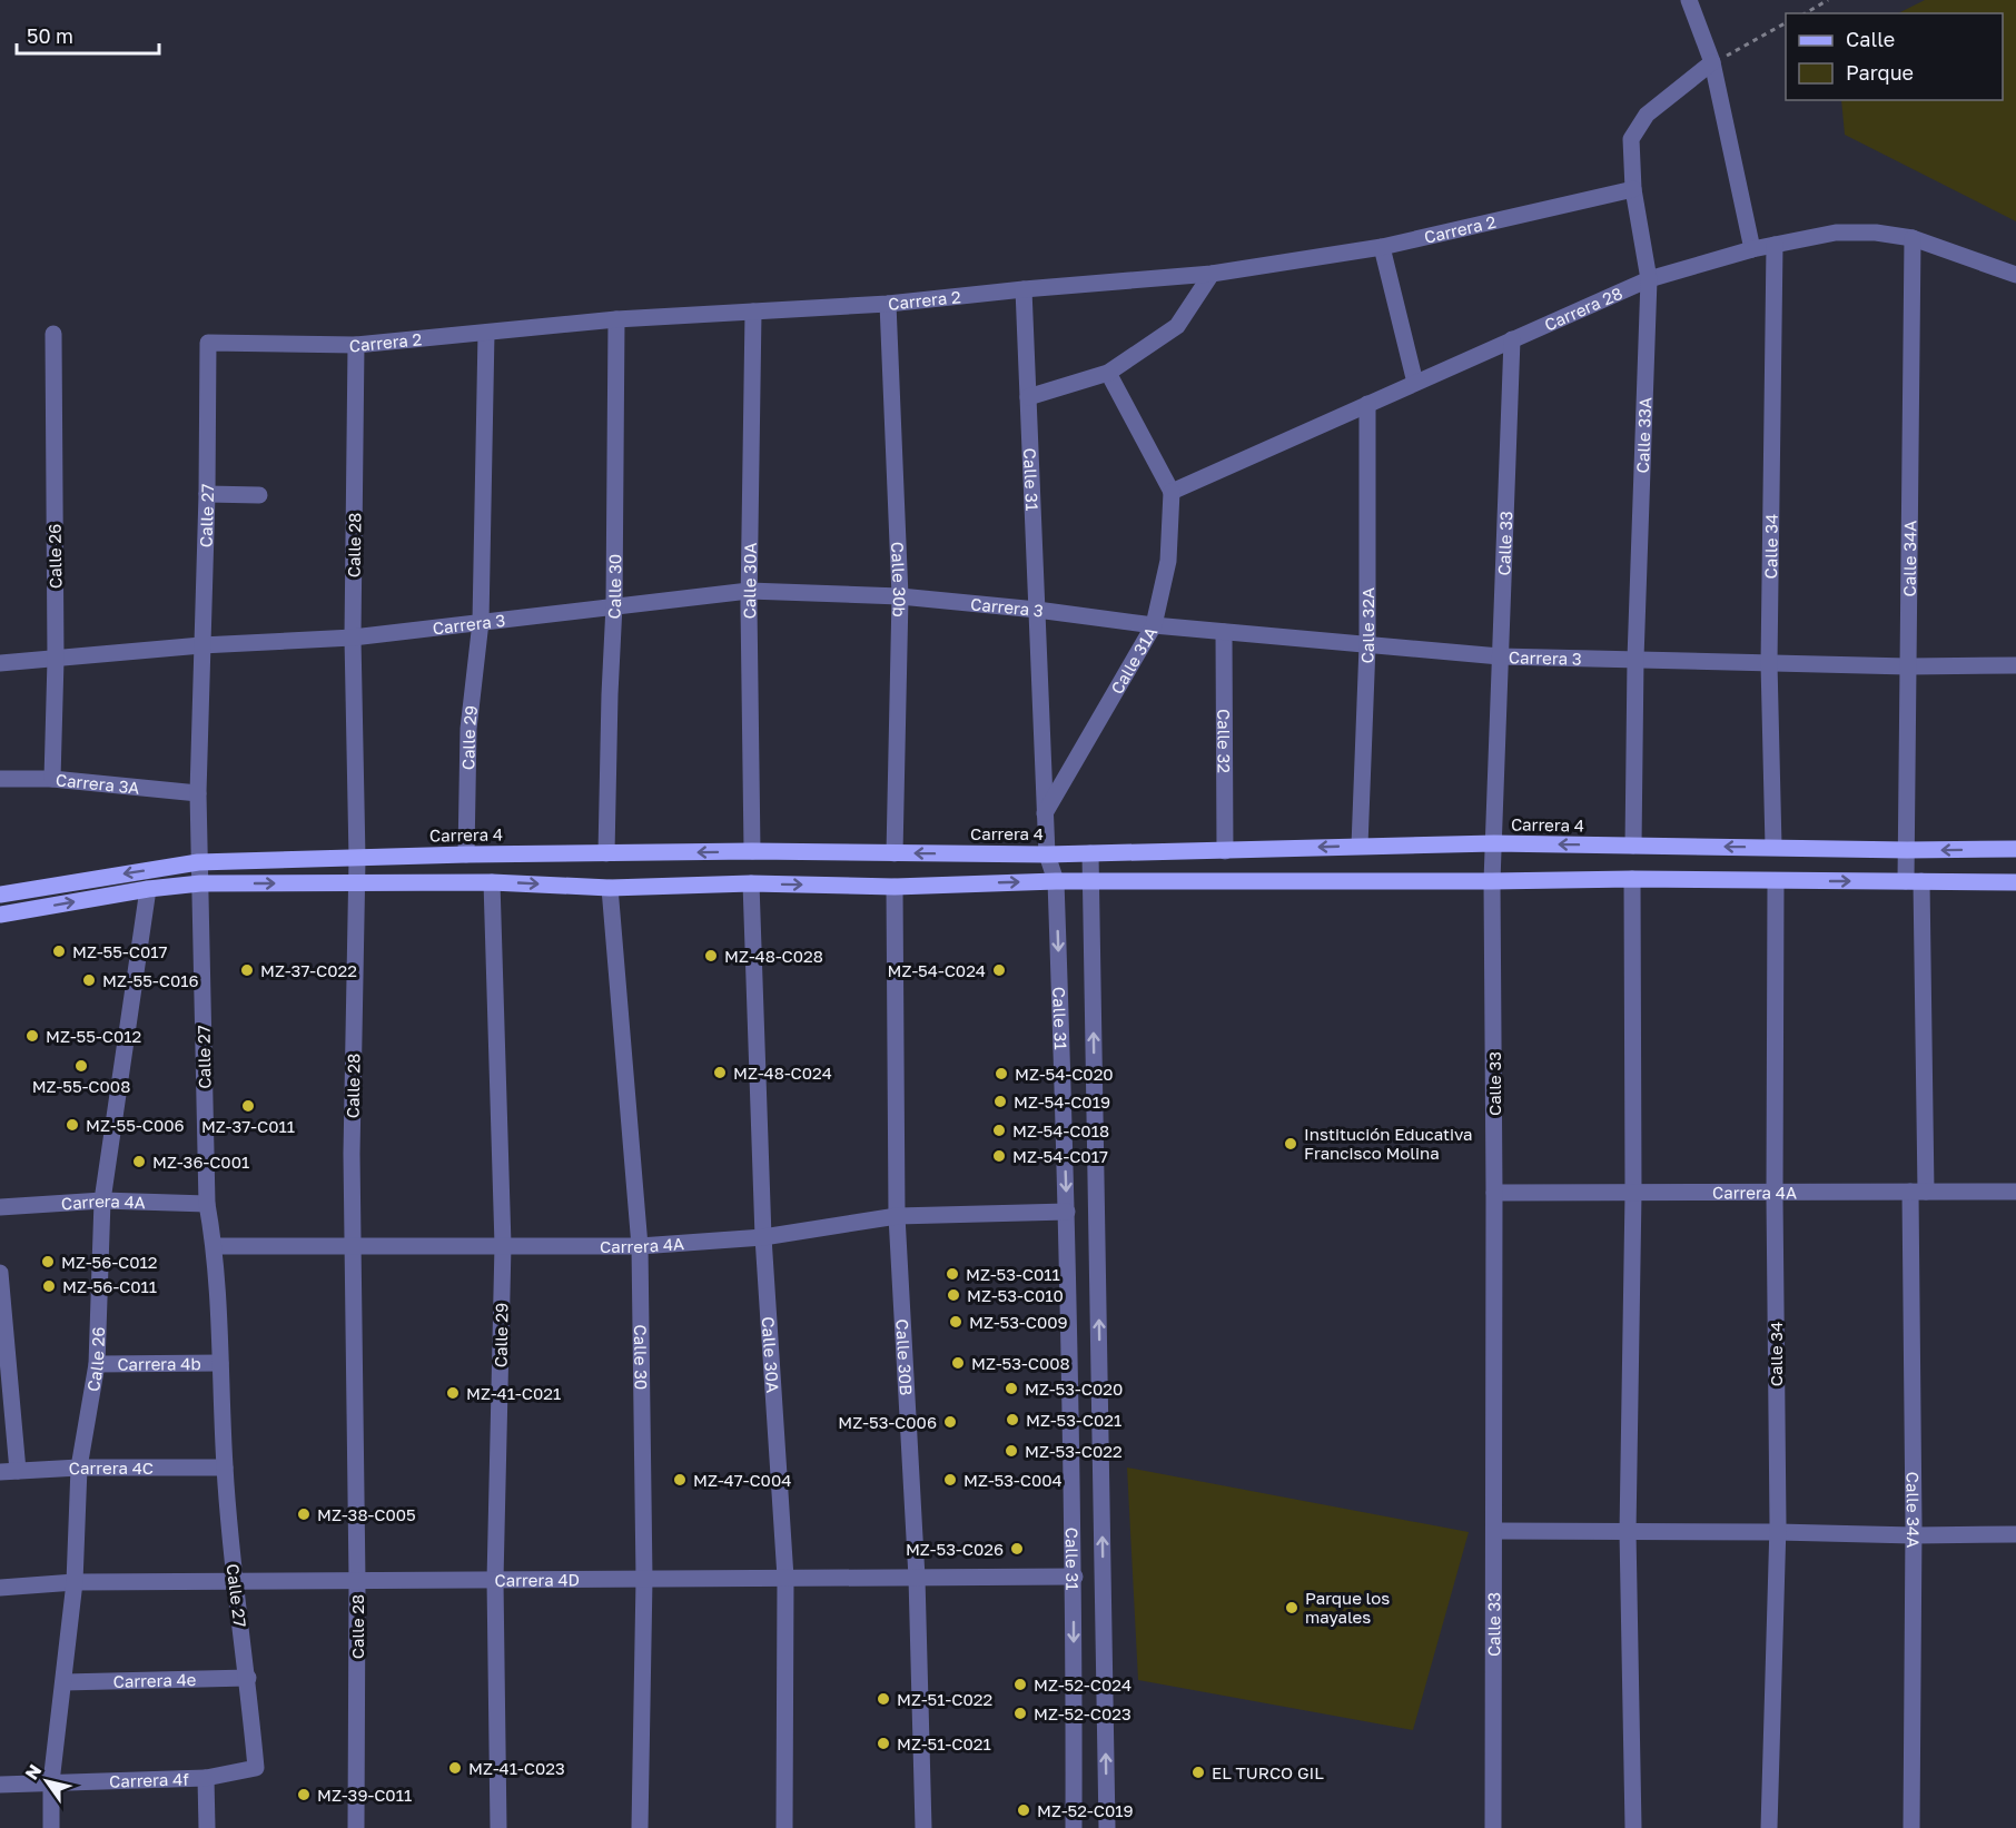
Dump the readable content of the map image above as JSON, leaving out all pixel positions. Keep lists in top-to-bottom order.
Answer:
{
  "streets": {
    "main road": ["Carrera 4"],
    "street": [
      "Carrera 2",
      "Carrera 28",
      "Calle 33A",
      "Calle 31",
      "Calle 27",
      "Calle 33",
      "Calle 28",
      "Calle 34",
      "Calle 26",
      "Calle 34A",
      "Calle 30b",
      "Calle 30A",
      "Calle 30",
      "Carrera 3",
      "Calle 32A",
      "Calle 31A",
      "Calle 29",
      "Calle 32",
      "Carrera 3A",
      "Carrera 4A",
      "Calle 30B",
      "Carrera 4b",
      "Carrera 4C",
      "Carrera 4D",
      "Carrera 4e",
      "Carrera 4f"
    ]
  },
  "crossings": [
    ["Carrera 2", "Calle 33A"],
    ["Carrera 2", "Calle 31"],
    ["Carrera 2", "Calle 27"],
    ["Carrera 2", "Calle 28"],
    ["Carrera 2", "Calle 30b"],
    ["Carrera 2", "Calle 30A"],
    ["Carrera 2", "Calle 30"],
    ["Carrera 2", "Calle 29"],
    ["Carrera 28", "Calle 33A"],
    ["Carrera 28", "Calle 33"],
    ["Carrera 28", "Calle 34"],
    ["Carrera 28", "Calle 34A"],
    ["Carrera 28", "Calle 32A"],
    ["Carrera 28", "Calle 31A"],
    ["Calle 33A", "Carrera 3"],
    ["Calle 33A", "Carrera 4"],
    ["Calle 31", "Carrera 3"],
    ["Calle 31", "Calle 31A"],
    ["Calle 31", "Carrera 4"],
    ["Calle 31", "Carrera 4A"],
    ["Calle 31", "Carrera 4D"],
    ["Calle 27", "Carrera 3"],
    ["Calle 27", "Carrera 3A"],
    ["Calle 27", "Carrera 4"],
    ["Calle 27", "Carrera 4A"],
    ["Calle 27", "Carrera 4b"],
    ["Calle 27", "Carrera 4C"],
    ["Calle 27", "Carrera 4D"],
    ["Calle 27", "Carrera 4e"],
    ["Calle 27", "Carrera 4f"],
    ["Calle 33", "Carrera 3"],
    ["Calle 33", "Carrera 4"],
    ["Calle 33", "Carrera 4A"],
    ["Calle 28", "Carrera 3"],
    ["Calle 28", "Carrera 4"],
    ["Calle 28", "Carrera 4A"],
    ["Calle 28", "Carrera 4D"],
    ["Calle 34", "Carrera 3"],
    ["Calle 34", "Carrera 4"],
    ["Calle 34", "Carrera 4A"],
    ["Calle 26", "Carrera 3"],
    ["Calle 26", "Carrera 3A"],
    ["Calle 26", "Carrera 4A"],
    ["Calle 26", "Carrera 4b"],
    ["Calle 26", "Carrera 4C"],
    ["Calle 26", "Carrera 4D"],
    ["Calle 26", "Carrera 4e"],
    ["Calle 26", "Carrera 4f"],
    ["Calle 34A", "Carrera 3"],
    ["Calle 34A", "Carrera 4"],
    ["Calle 34A", "Carrera 4A"],
    ["Calle 30b", "Carrera 3"],
    ["Calle 30b", "Carrera 4"],
    ["Calle 30A", "Carrera 3"],
    ["Calle 30A", "Carrera 4"],
    ["Calle 30A", "Carrera 4A"],
    ["Calle 30A", "Carrera 4D"],
    ["Calle 30", "Carrera 3"],
    ["Calle 30", "Carrera 4"],
    ["Calle 30", "Carrera 4A"],
    ["Calle 30", "Carrera 4D"],
    ["Carrera 3", "Calle 32A"],
    ["Carrera 3", "Calle 31A"],
    ["Carrera 3", "Calle 29"],
    ["Carrera 3", "Calle 32"],
    ["Calle 32A", "Carrera 4"],
    ["Calle 29", "Carrera 4"],
    ["Calle 29", "Carrera 4A"],
    ["Calle 29", "Carrera 4D"],
    ["Calle 32", "Carrera 4"],
    ["Carrera 4A", "Calle 30B"],
    ["Calle 30B", "Carrera 4D"]
  ],
  "places": [
    "MZ-55-C017",
    "MZ-48-C028",
    "MZ-37-C022",
    "MZ-54-C024",
    "MZ-55-C016",
    "MZ-55-C012",
    "MZ-55-C008",
    "MZ-48-C024",
    "MZ-54-C020",
    "MZ-54-C019",
    "MZ-37-C011",
    "MZ-55-C006",
    "MZ-54-C018",
    "Institución Educativa Francisco Molina",
    "MZ-54-C017",
    "MZ-36-C001",
    "MZ-56-C012",
    "MZ-53-C011",
    "MZ-56-C011",
    "MZ-53-C010",
    "MZ-53-C009",
    "MZ-53-C008",
    "MZ-53-C020",
    "MZ-41-C021",
    "MZ-53-C021",
    "MZ-53-C006",
    "MZ-53-C022",
    "MZ-47-C004",
    "MZ-53-C004",
    "MZ-38-C005",
    "MZ-53-C026",
    "Parque los mayales",
    "MZ-52-C024",
    "MZ-51-C022",
    "MZ-52-C023",
    "MZ-51-C021",
    "MZ-41-C023",
    "EL TURCO GIL",
    "MZ-39-C011",
    "MZ-52-C019"
  ],
  "legend": ["Calle", "Parque"],
  "scale_bar": "50 m",
  "north": "top left"
}
